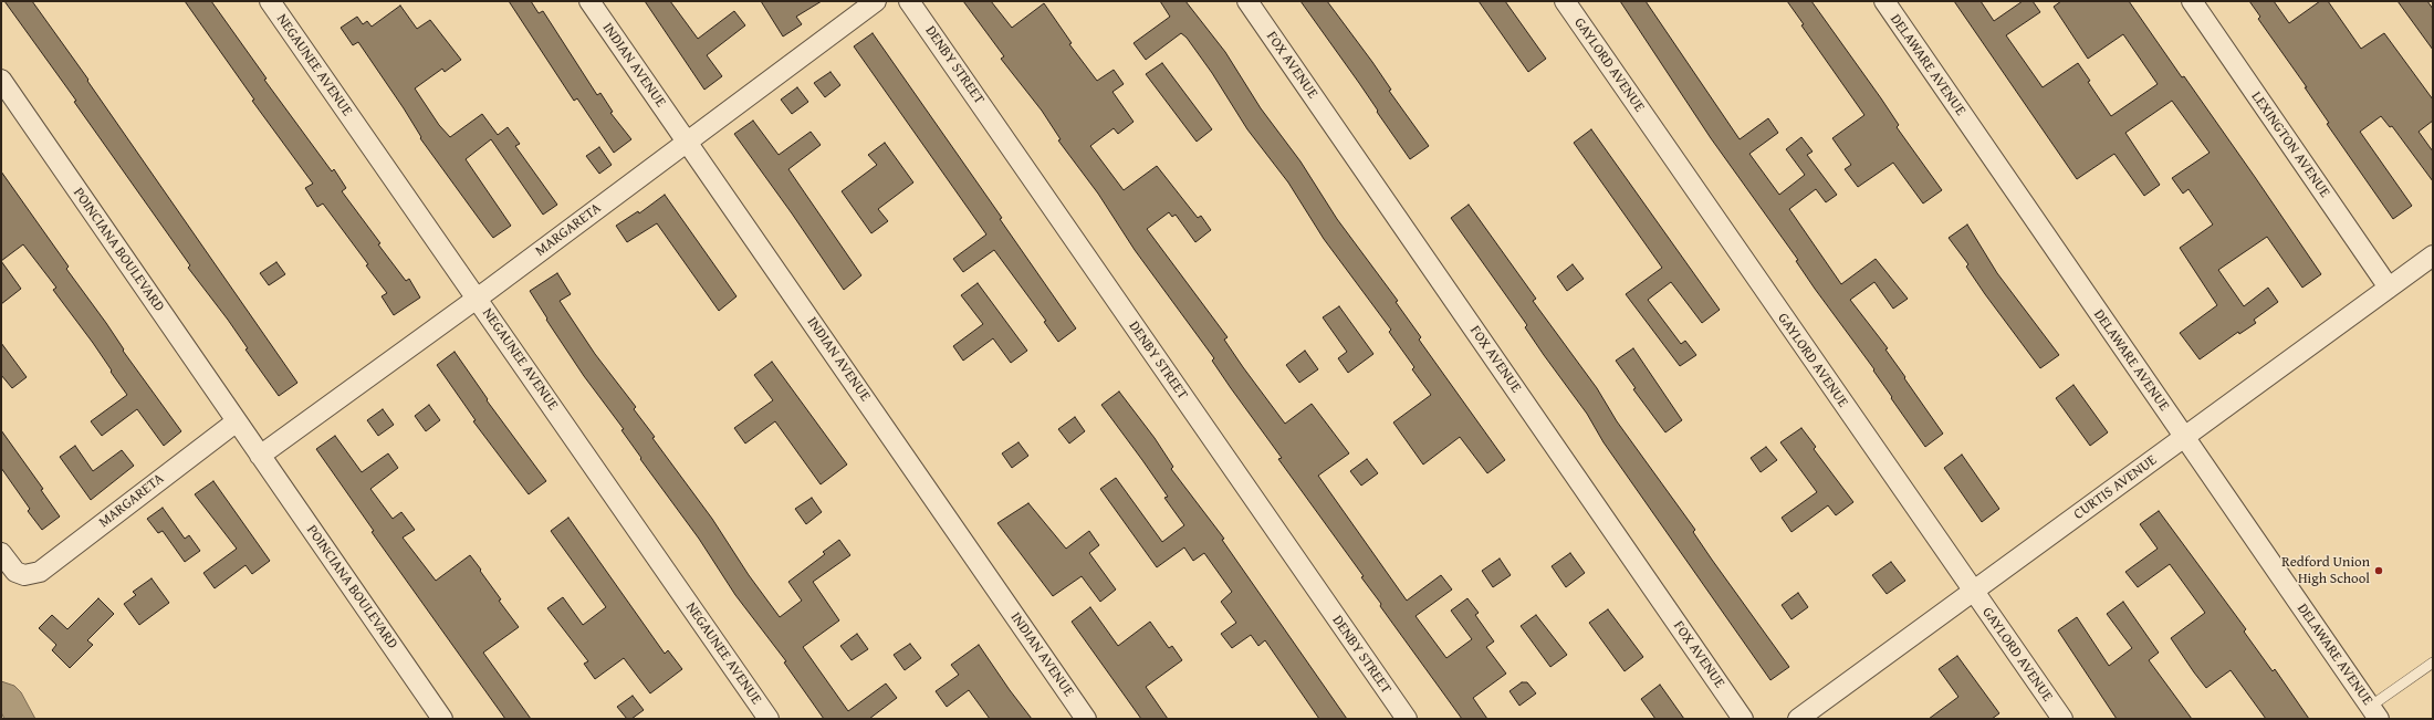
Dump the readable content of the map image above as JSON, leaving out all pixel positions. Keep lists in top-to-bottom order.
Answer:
{
  "streets": {
    "street": [
      "NEGAUNEE AVENUE",
      "INDIAN AVENUE",
      "DENBY STREET",
      "FOX AVENUE",
      "GAYLORD AVENUE",
      "DELAWARE AVENUE",
      "LEXINGTON AVENUE",
      "MARGARETA",
      "POINCIANA BOULEVARD",
      "CURTIS AVENUE"
    ]
  },
  "crossings": [
    ["NEGAUNEE AVENUE", "MARGARETA"],
    ["INDIAN AVENUE", "MARGARETA"],
    ["GAYLORD AVENUE", "CURTIS AVENUE"],
    ["DELAWARE AVENUE", "CURTIS AVENUE"],
    ["LEXINGTON AVENUE", "CURTIS AVENUE"],
    ["MARGARETA", "POINCIANA BOULEVARD"]
  ],
  "places": ["Redford Union High School"]
}
